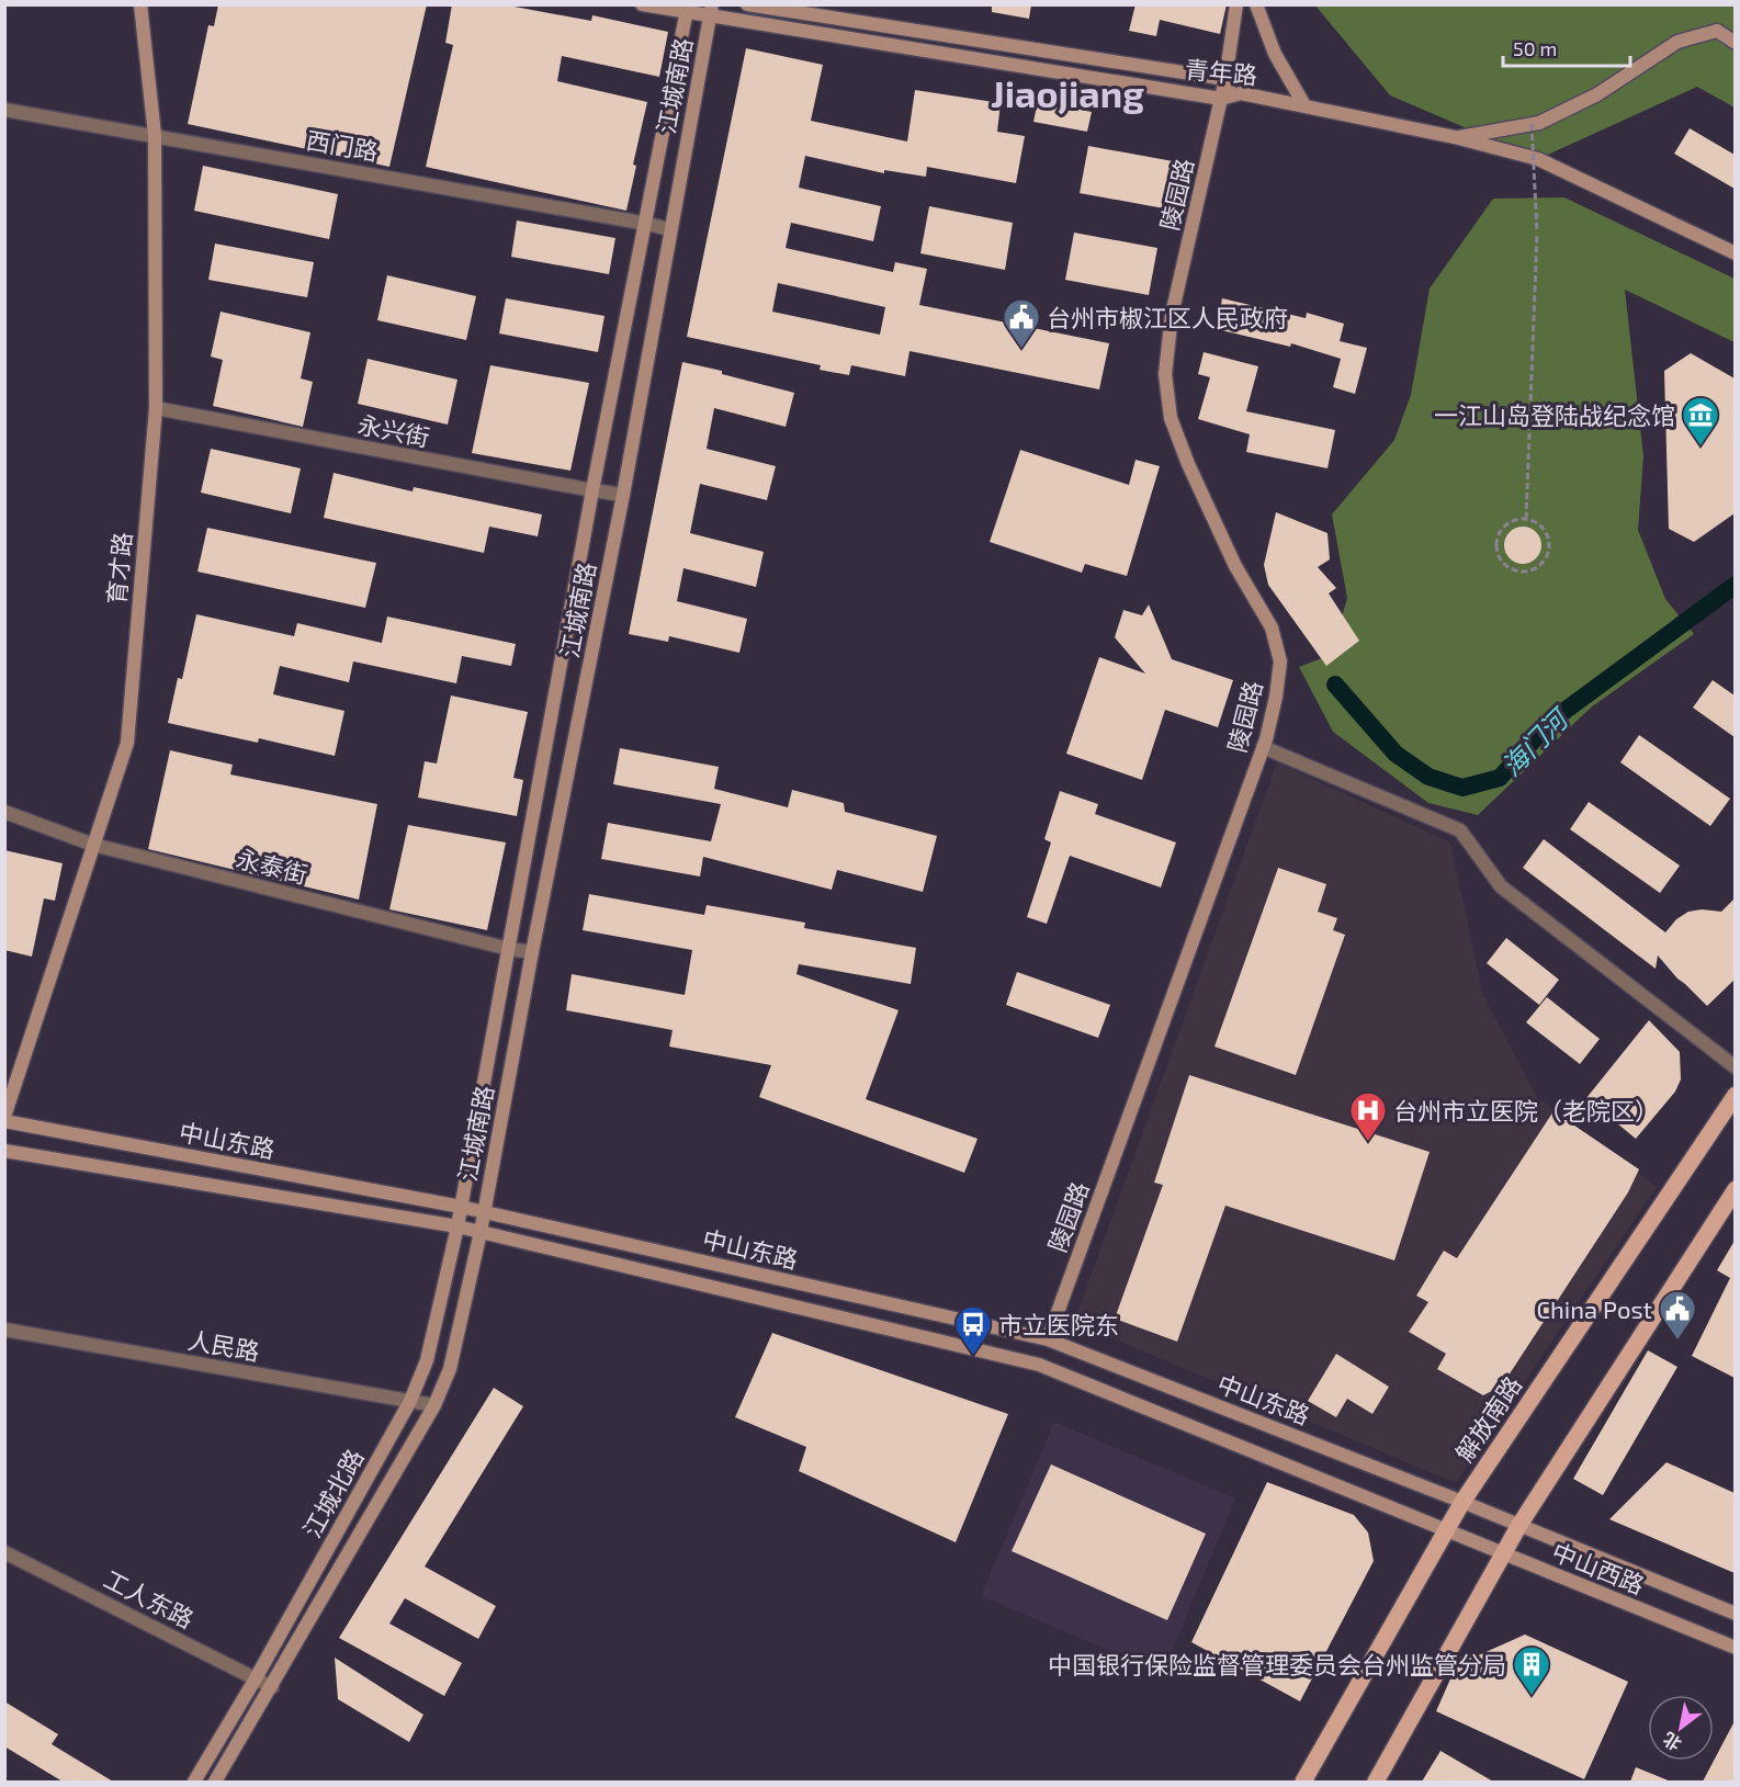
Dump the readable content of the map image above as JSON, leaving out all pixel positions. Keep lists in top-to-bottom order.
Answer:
{
  "streets": {
    "main road": [
      "青年路",
      "江城南路",
      "陵园路",
      "育才路",
      "中山东路",
      "解放南路",
      "江城北路",
      "中山西路"
    ],
    "street": [
      "西门路",
      "永兴街",
      "永泰街",
      "人民路",
      "工人东路"
    ]
  },
  "crossings": [
    ["青年路", "江城南路"],
    ["青年路", "陵园路"],
    ["江城南路", "西门路"],
    ["江城南路", "永兴街"],
    ["江城南路", "永泰街"],
    ["江城南路", "中山东路"],
    ["江城南路", "江城北路"],
    ["西门路", "育才路"],
    ["陵园路", "中山东路"],
    ["永兴街", "育才路"],
    ["育才路", "永泰街"],
    ["育才路", "中山东路"],
    ["中山东路", "解放南路"],
    ["中山东路", "江城北路"],
    ["中山东路", "中山西路"],
    ["人民路", "江城北路"],
    ["解放南路", "中山西路"],
    ["江城北路", "工人东路"]
  ],
  "districts": ["Jiaojiang"],
  "water": ["海门河"],
  "places": {
    "public building": ["台州市椒江区人民政府", "China Post"],
    "museum": ["一江山岛登陆战纪念馆"],
    "hospital": ["台州市立医院（老院区）"],
    "bus stop": ["市立医院东"],
    "building": ["中国银行保险监督管理委员会台州监管分局"]
  },
  "scale_bar": "50 m",
  "north": "bottom left"
}
